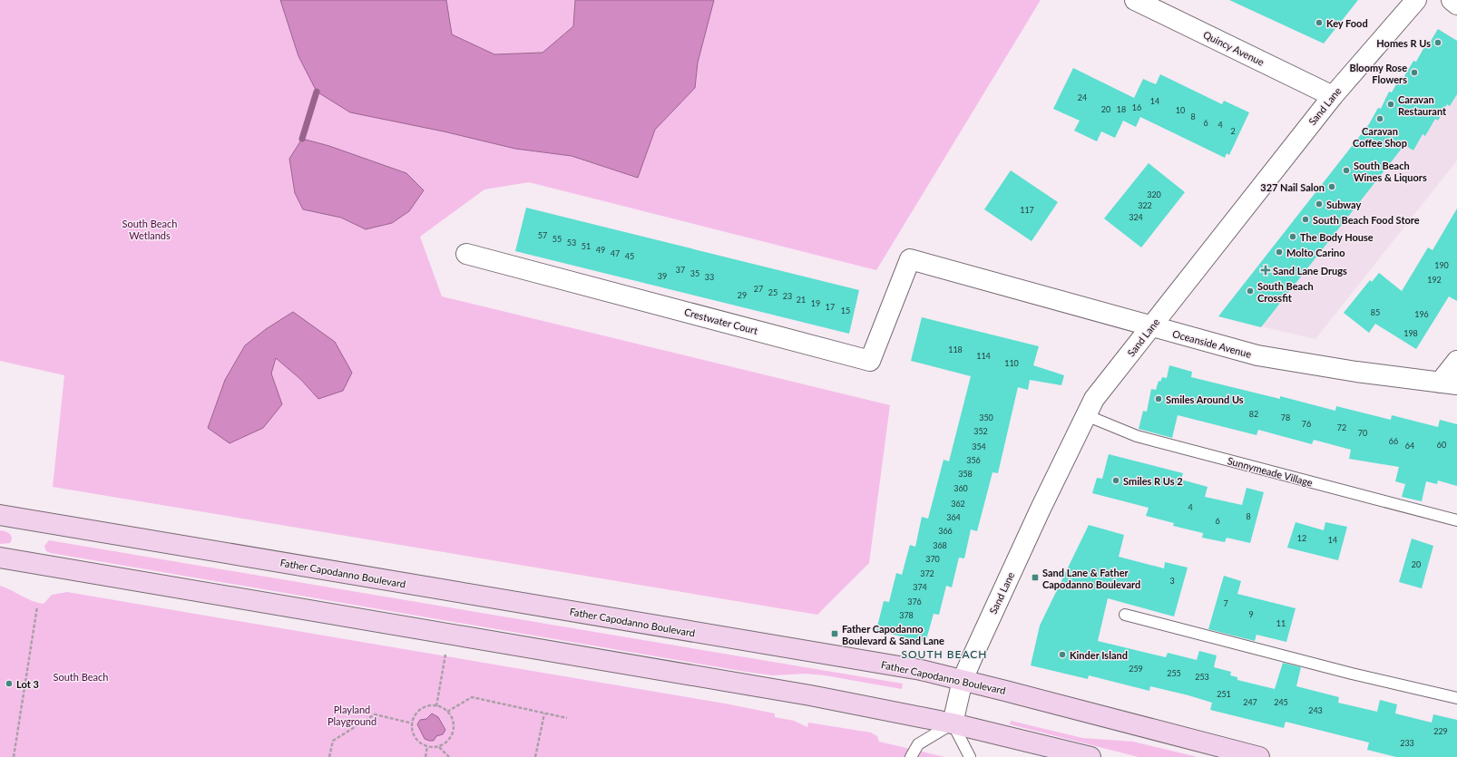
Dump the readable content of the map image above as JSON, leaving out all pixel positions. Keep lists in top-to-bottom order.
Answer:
{
  "streets": {
    "main road": ["Father Capodanno Boulevard"],
    "street": [
      "Quincy Avenue",
      "Sand Lane",
      "Crestwater Court",
      "Oceanside Avenue"
    ],
    "lane": ["Sunnymeade Village"]
  },
  "crossings": [
    ["Quincy Avenue", "Sand Lane"],
    ["Sand Lane", "Oceanside Avenue"],
    ["Sand Lane", "Sunnymeade Village"],
    ["Sand Lane", "Father Capodanno Boulevard"],
    ["Crestwater Court", "Oceanside Avenue"]
  ],
  "districts": ["SOUTH BEACH"],
  "parks": ["South Beach Wetlands", "South Beach", "Playland Playground"],
  "places": {
    "other": [
      "Key Food",
      "Homes R Us",
      "Bloomy Rose Flowers",
      "Caravan Restaurant",
      "Caravan Coffee Shop",
      "South Beach Wines & Liquors",
      "327 Nail Salon",
      "Subway",
      "South Beach Food Store",
      "The Body House",
      "Molto Carino",
      "South Beach Crossfit",
      "Smiles Around Us",
      "Smiles R Us 2",
      "Kinder Island",
      "Lot 3"
    ],
    "health": ["Sand Lane Drugs"],
    "transit": ["Sand Lane & Father Capodanno Boulevard", "Father Capodanno Boulevard & Sand Lane"]
  },
  "house_numbers": [
    "24",
    "14",
    "16",
    "20",
    "18",
    "10",
    "8",
    "6",
    "4",
    "2",
    "320",
    "322",
    "117",
    "324",
    "57",
    "55",
    "53",
    "51",
    "49",
    "47",
    "45",
    "190",
    "37",
    "35",
    "39",
    "33",
    "192",
    "27",
    "25",
    "29",
    "23",
    "21",
    "19",
    "17",
    "15",
    "85",
    "196",
    "198",
    "118",
    "114",
    "110",
    "82",
    "350",
    "78",
    "76",
    "72",
    "352",
    "70",
    "66",
    "60",
    "64",
    "354",
    "356",
    "358",
    "360",
    "362",
    "4",
    "8",
    "364",
    "6",
    "366",
    "12",
    "14",
    "368",
    "370",
    "20",
    "372",
    "3",
    "374",
    "376",
    "7",
    "9",
    "378",
    "11",
    "259",
    "255",
    "253",
    "251",
    "247",
    "245",
    "243",
    "229",
    "233"
  ]
}
